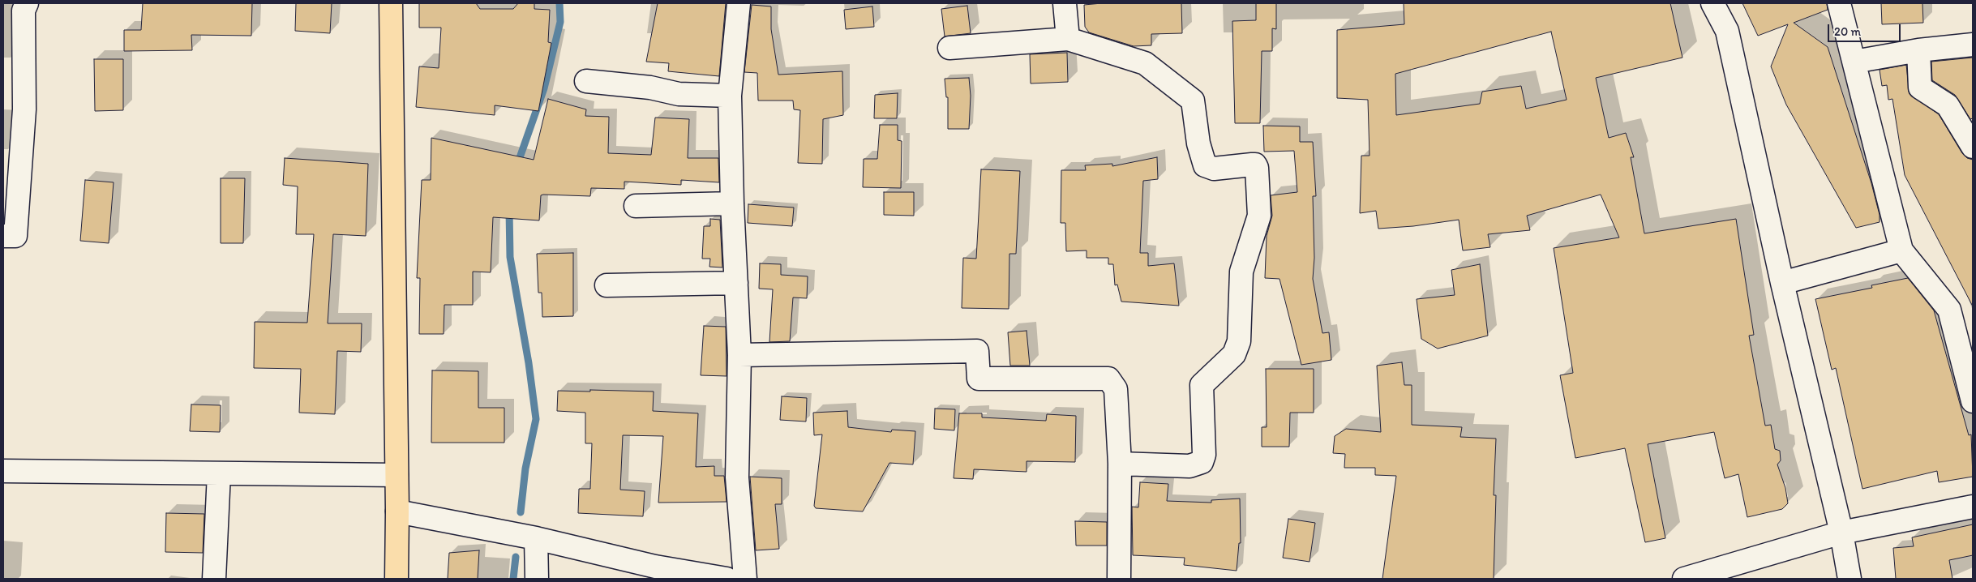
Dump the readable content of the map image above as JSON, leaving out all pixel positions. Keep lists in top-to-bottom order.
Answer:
{
  "scale_bar": "20 m"
}
